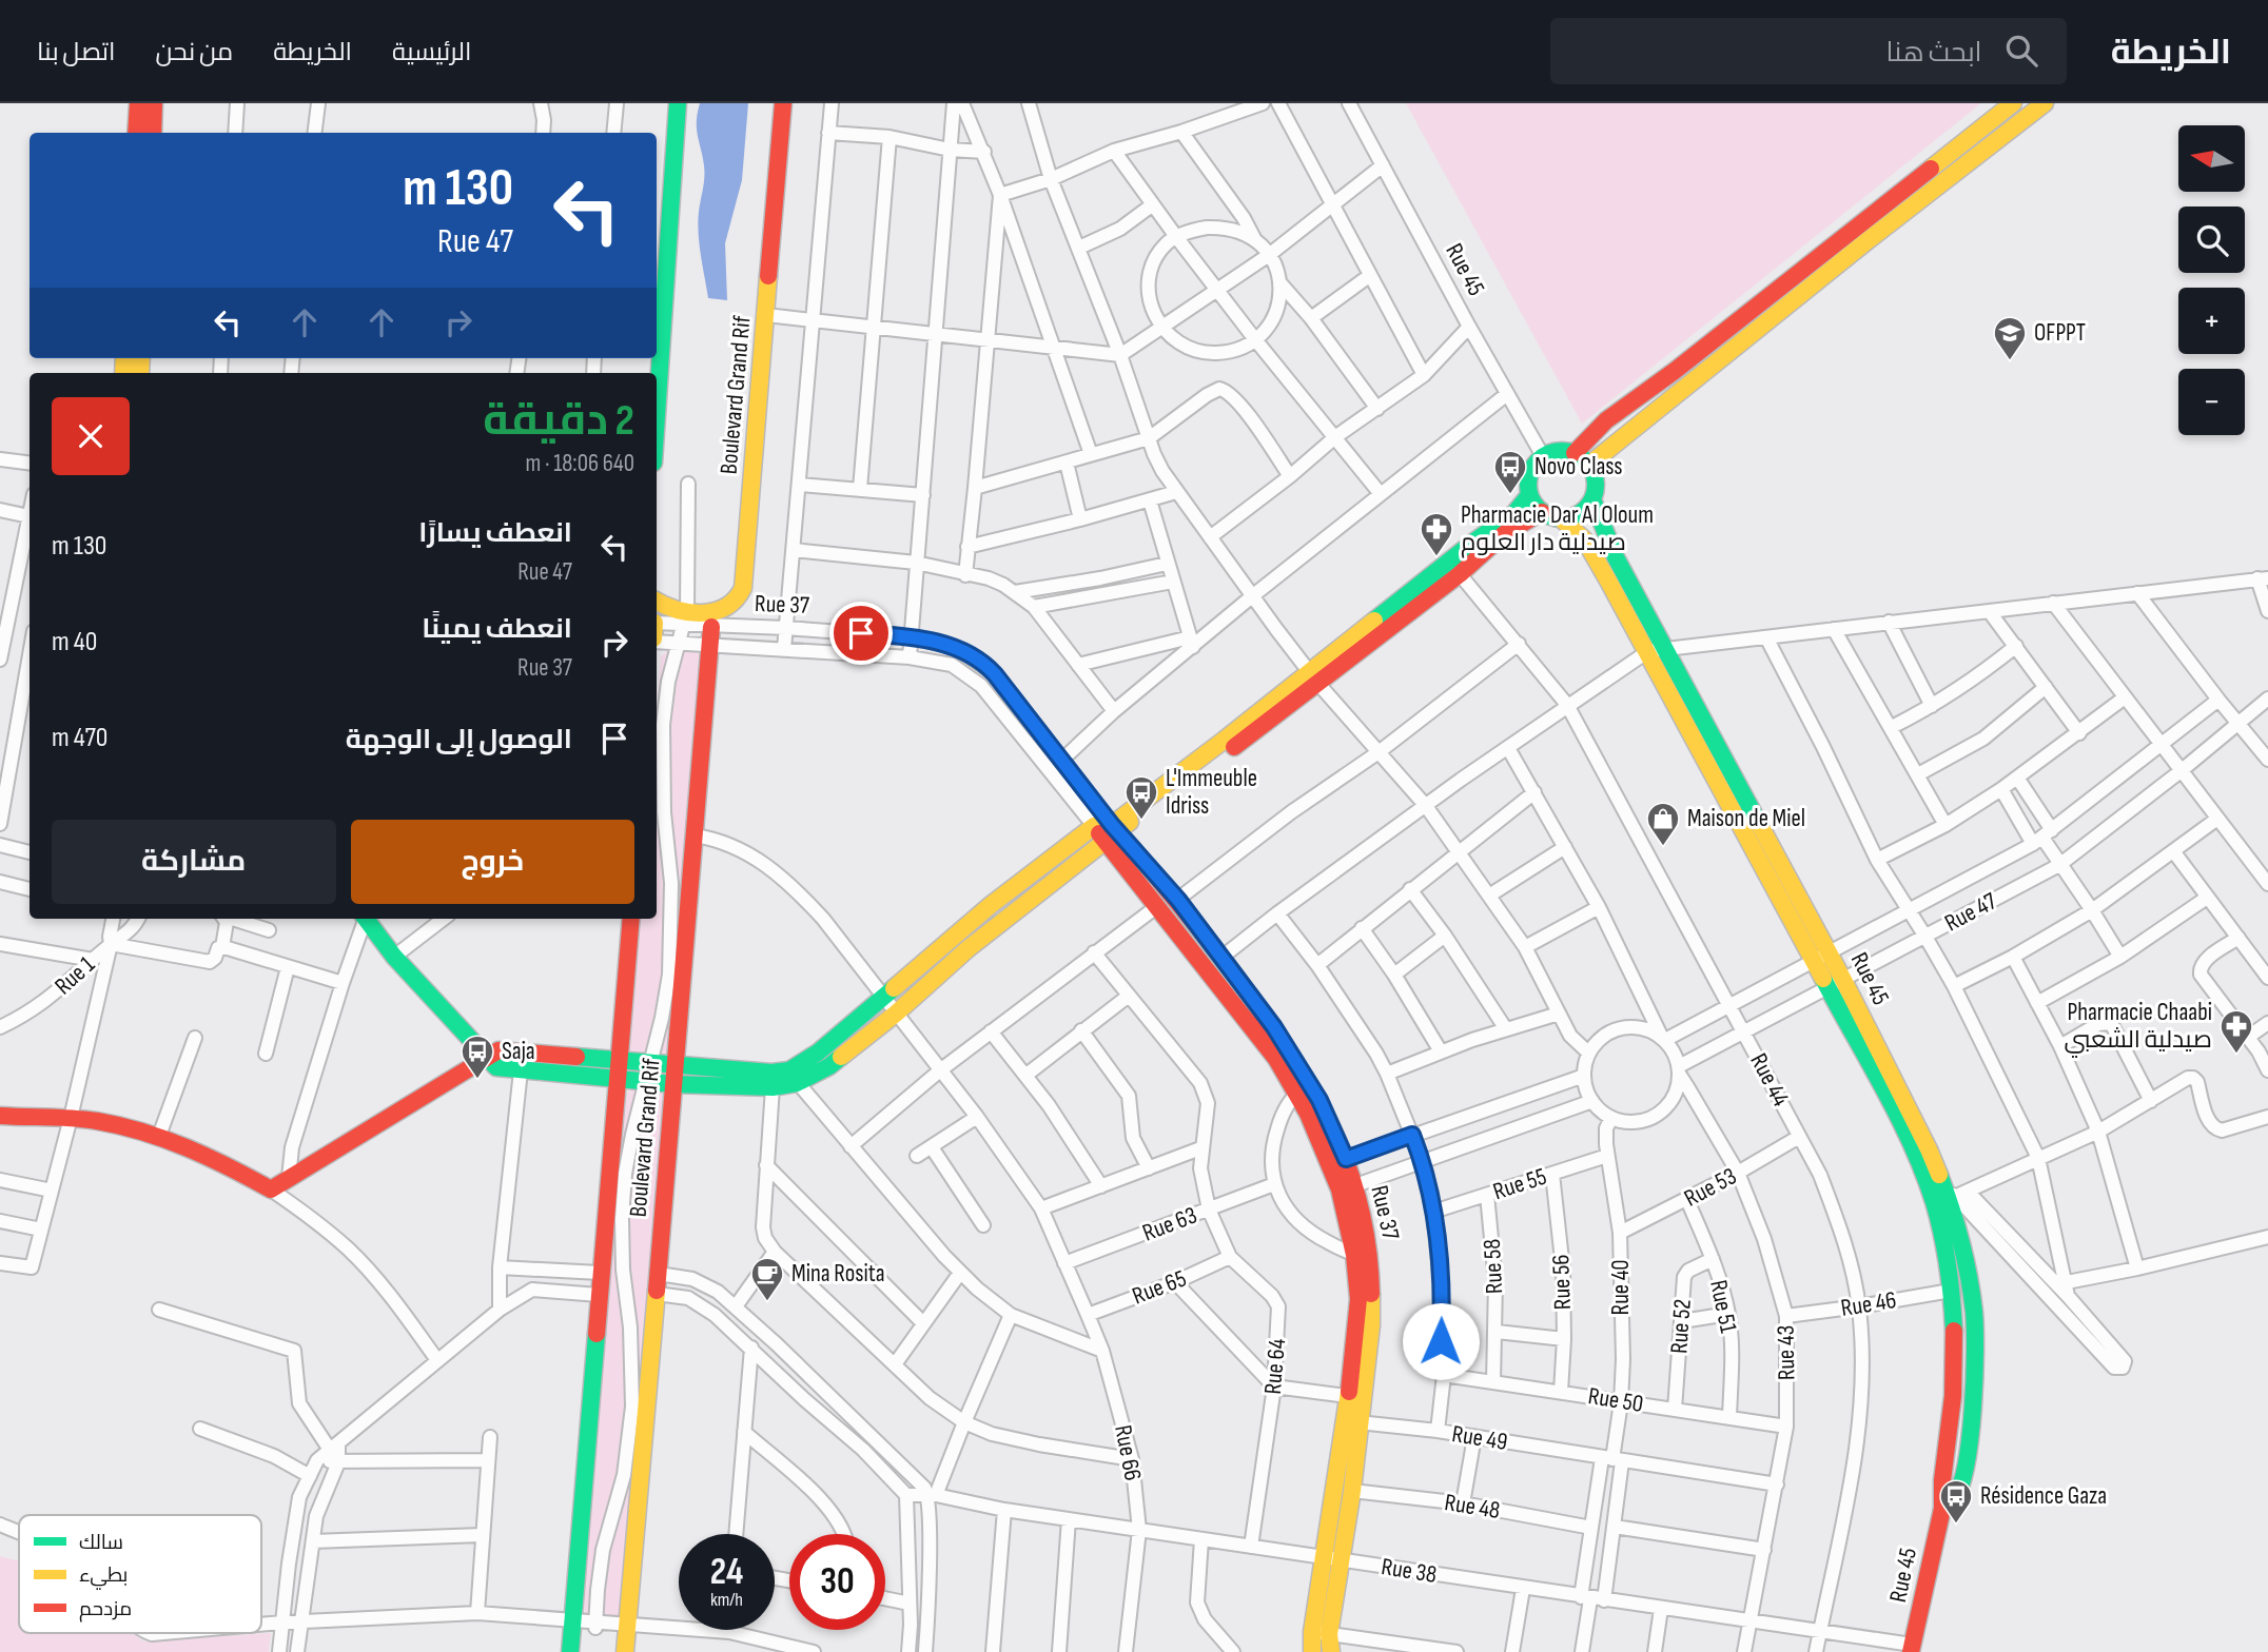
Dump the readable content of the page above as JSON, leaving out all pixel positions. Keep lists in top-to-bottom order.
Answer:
{
  "streets": {
    "street": [
      "Rue 45",
      "Boulevard Grand Rif",
      "Rue 37",
      "Rue 47",
      "Rue 1",
      "Rue 44",
      "Rue 55",
      "Rue 53",
      "Rue 63",
      "Rue 58",
      "Rue 56",
      "Rue 65",
      "Rue 40",
      "Rue 46",
      "Rue 51",
      "Rue 52",
      "Rue 43",
      "Rue 64",
      "Rue 50",
      "Rue 49",
      "Rue 66",
      "Rue 48",
      "Rue 38"
    ]
  },
  "crossings": [
    ["Rue 45", "Rue 47"],
    ["Rue 45", "Rue 46"],
    ["Rue 45", "Rue 38"],
    ["Boulevard Grand Rif", "Rue 37"],
    ["Boulevard Grand Rif", "Rue 66"],
    ["Rue 37", "Rue 49"],
    ["Rue 37", "Rue 48"],
    ["Rue 37", "Rue 38"],
    ["Rue 47", "Rue 44"],
    ["Rue 47", "Rue 40"],
    ["Rue 47", "Rue 43"],
    ["Rue 44", "Rue 53"],
    ["Rue 44", "Rue 46"],
    ["Rue 44", "Rue 38"],
    ["Rue 55", "Rue 58"],
    ["Rue 55", "Rue 56"],
    ["Rue 55", "Rue 40"],
    ["Rue 53", "Rue 40"],
    ["Rue 53", "Rue 51"],
    ["Rue 53", "Rue 43"],
    ["Rue 63", "Rue 64"],
    ["Rue 63", "Rue 66"],
    ["Rue 58", "Rue 50"],
    ["Rue 56", "Rue 50"],
    ["Rue 65", "Rue 64"],
    ["Rue 65", "Rue 66"],
    ["Rue 40", "Rue 43"],
    ["Rue 40", "Rue 50"],
    ["Rue 40", "Rue 49"],
    ["Rue 40", "Rue 48"],
    ["Rue 40", "Rue 38"],
    ["Rue 46", "Rue 43"],
    ["Rue 51", "Rue 52"],
    ["Rue 51", "Rue 50"],
    ["Rue 52", "Rue 50"],
    ["Rue 43", "Rue 50"],
    ["Rue 43", "Rue 49"],
    ["Rue 43", "Rue 38"],
    ["Rue 64", "Rue 38"],
    ["Rue 66", "Rue 38"]
  ],
  "places": {
    "school or university": ["OFPPT"],
    "bus stop": [
      "Novo Class",
      "L'Immeuble Idriss",
      "Saja",
      "Résidence Gaza"
    ],
    "pharmacy": ["Pharmacie Dar Al Oloum صيدلية دار العلوم", "Pharmacie Chaabi صيدلية الشعبي"],
    "shop": ["Maison de Miel"],
    "cafe": ["Mina Rosita"]
  },
  "legend": ["سالك", "بطيء", "مزدحم"],
  "north": "left",
  "page": {
    "header": "الخريطة",
    "search": "ابحث هنا",
    "nav": [
      "الرئيسية",
      "الخريطة",
      "من نحن",
      "اتصل بنا"
    ],
    "map_buttons": ["+", "−"],
    "turn": ["130 m", "Rue 47"],
    "heading": ["2 دقيقة", "640 m · 18:06"],
    "list": [
      {
        "name": "انعطف يسارًا",
        "note": "Rue 47",
        "value": "130 m"
      },
      {
        "name": "انعطف يمينًا",
        "note": "Rue 37",
        "value": "40 m"
      },
      {
        "name": "الوصول إلى الوجهة",
        "value": "470 m"
      }
    ],
    "buttons": ["خروج", "مشاركة"],
    "speed": "24 km/h",
    "limit": "30"
  }
}
